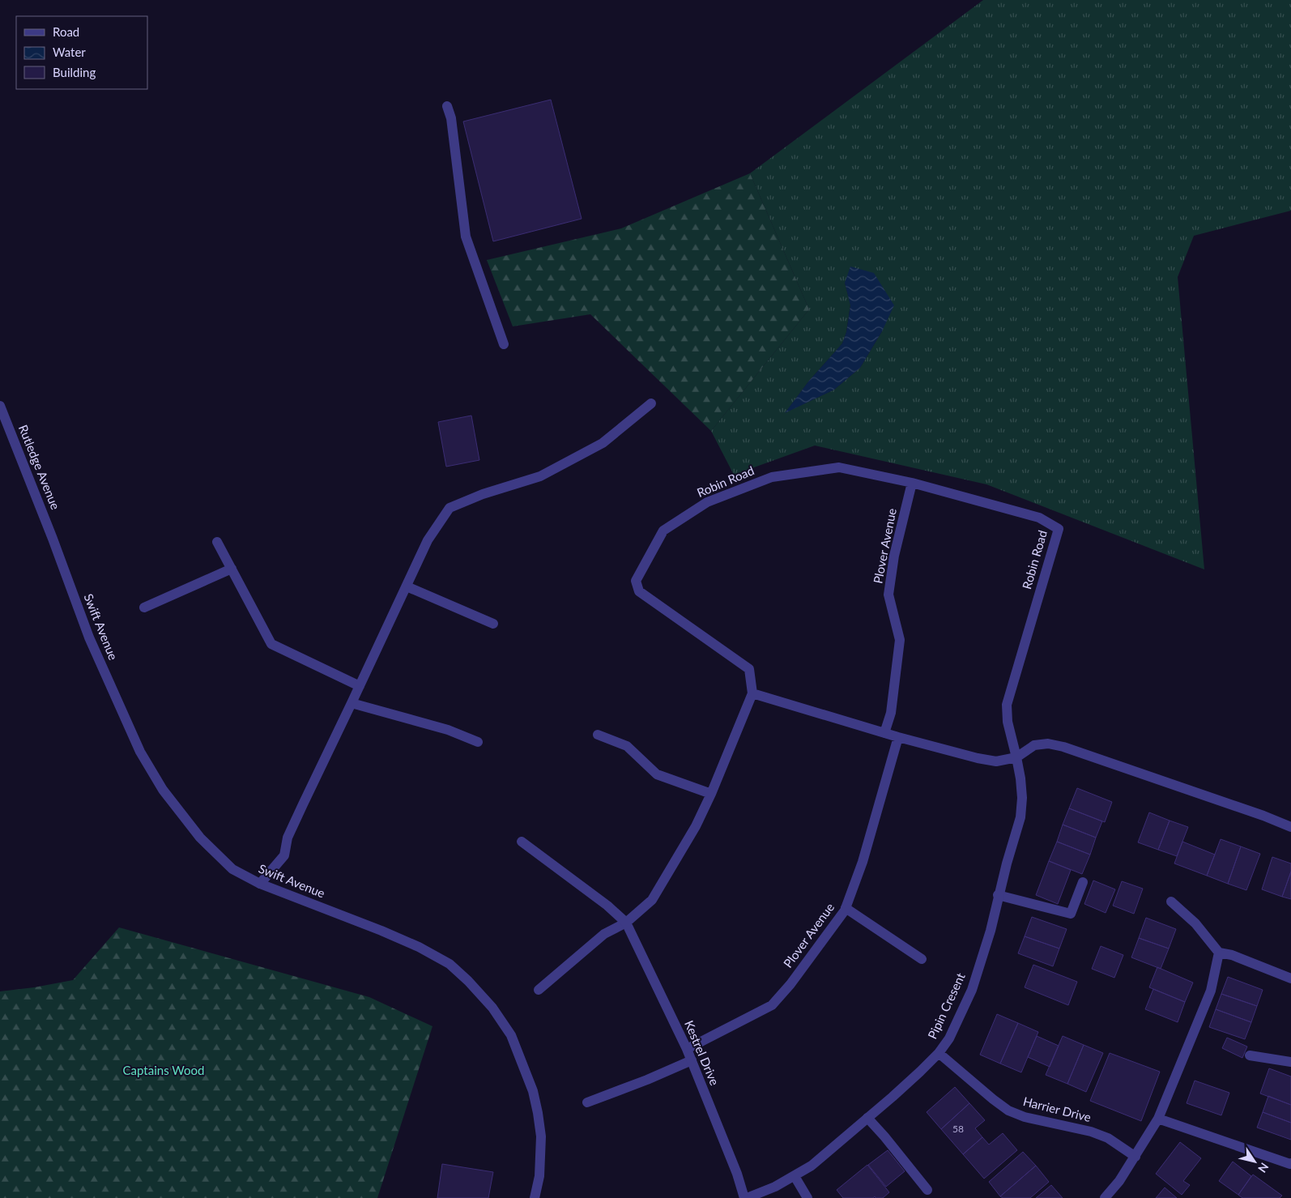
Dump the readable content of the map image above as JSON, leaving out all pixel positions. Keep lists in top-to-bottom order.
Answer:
{
  "streets": {
    "street": [
      "Rutledge Avenue",
      "Robin Road",
      "Plover Avenue",
      "Swift Avenue",
      "Pipin Cresent",
      "Kestrel Drive",
      "Harrier Drive"
    ]
  },
  "crossings": [
    ["Rutledge Avenue", "Swift Avenue"],
    ["Robin Road", "Plover Avenue"],
    ["Robin Road", "Pipin Cresent"],
    ["Plover Avenue", "Kestrel Drive"],
    ["Pipin Cresent", "Kestrel Drive"],
    ["Pipin Cresent", "Harrier Drive"]
  ],
  "parks": ["Captains Wood"],
  "house_numbers": ["58"],
  "legend": ["Road", "Water", "Building"],
  "north": "bottom right"
}
